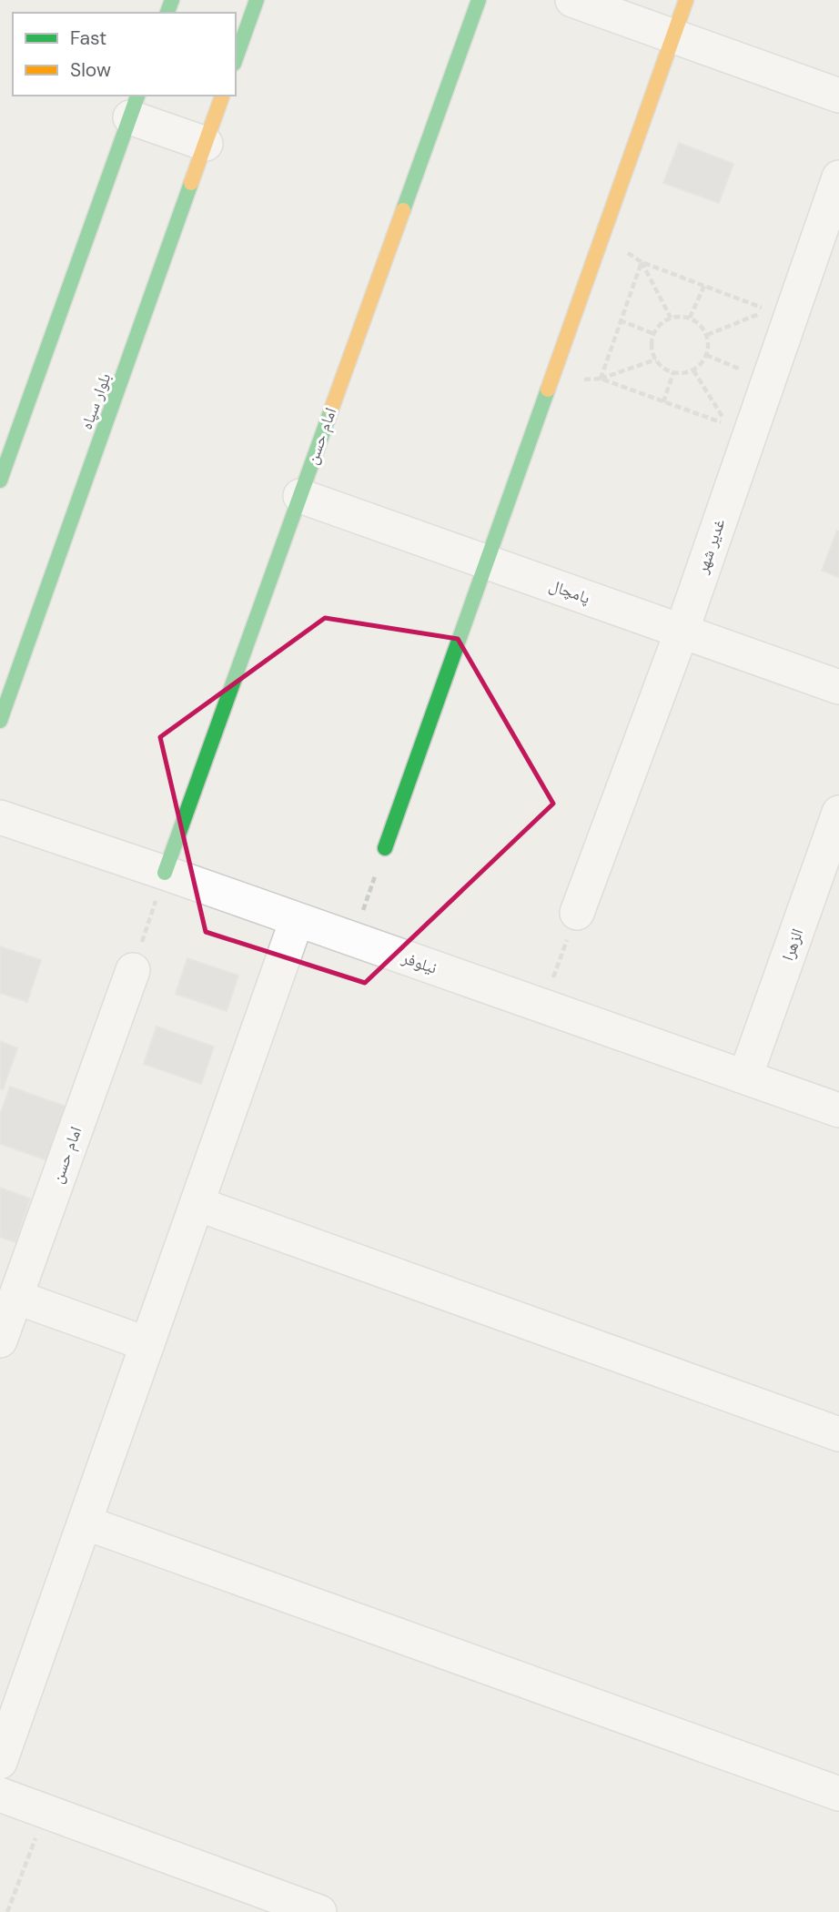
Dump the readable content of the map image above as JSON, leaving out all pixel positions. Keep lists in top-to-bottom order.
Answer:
{
  "streets": {
    "street": [
      "بلوار سپاه",
      "امام حسن",
      "غدیر شهر",
      "پامچال",
      "الزهرا",
      "نیلوفر"
    ]
  },
  "crossings": [
    ["امام حسن", "پامچال"],
    ["امام حسن", "نیلوفر"],
    ["غدیر شهر", "پامچال"],
    ["الزهرا", "نیلوفر"]
  ],
  "legend": ["Fast", "Slow"]
}
